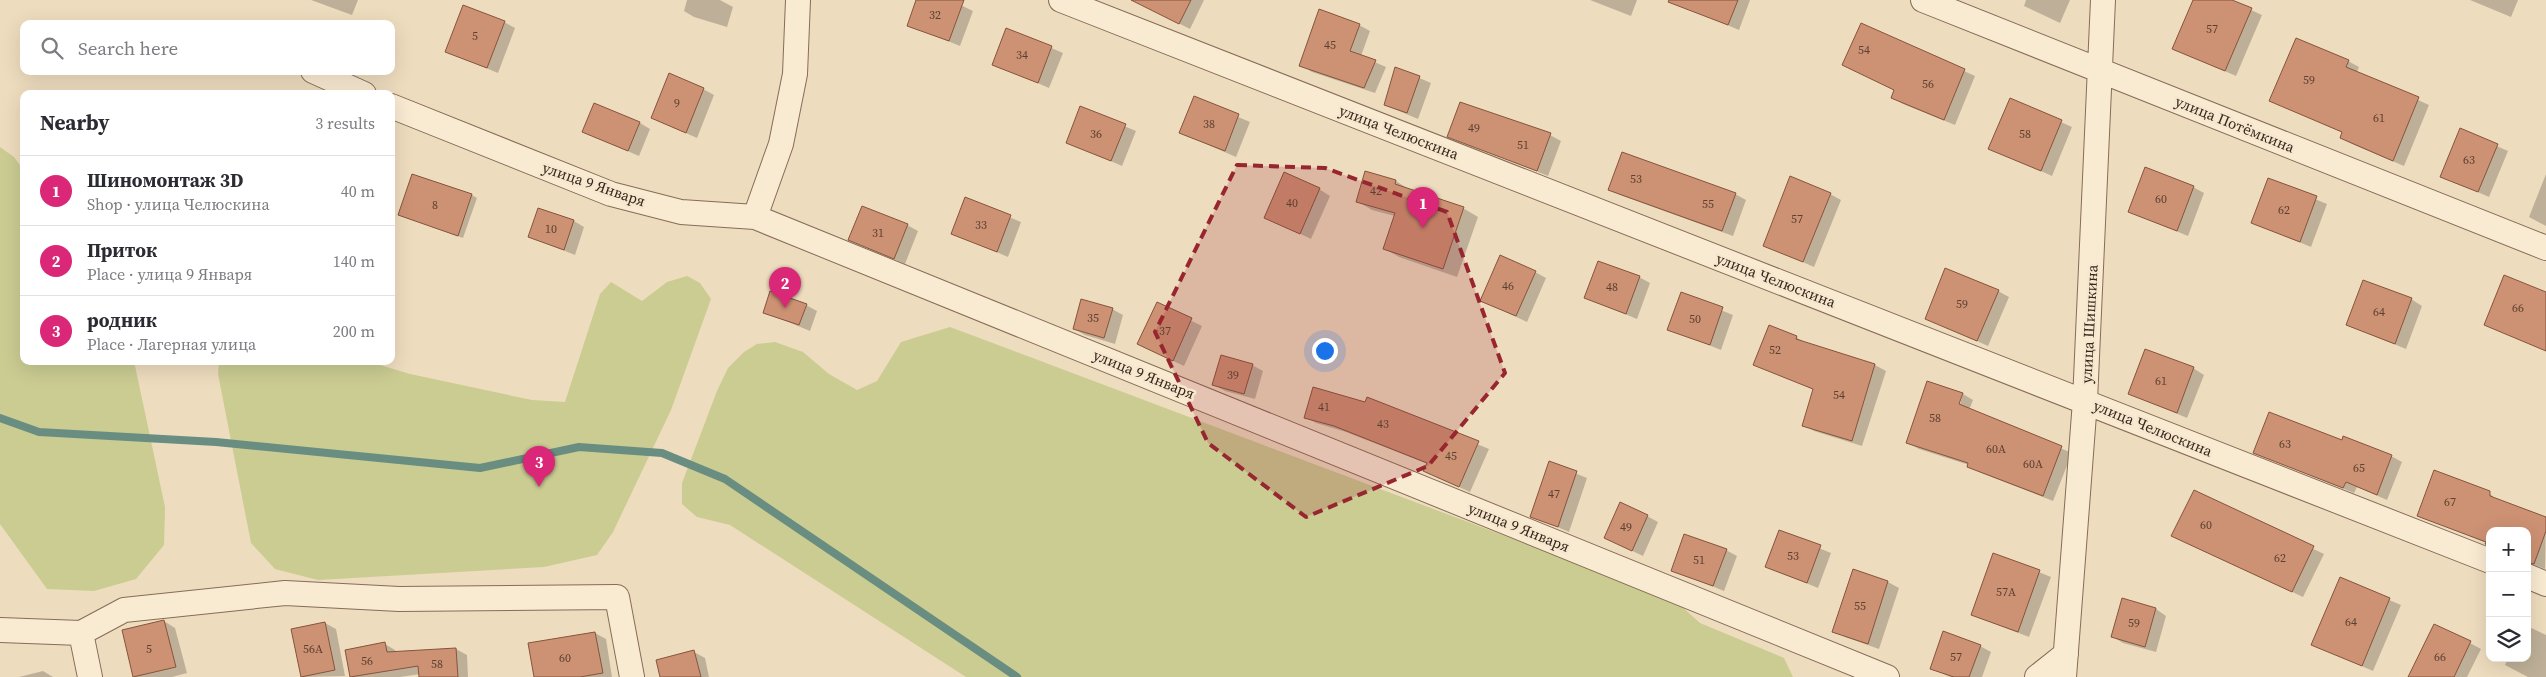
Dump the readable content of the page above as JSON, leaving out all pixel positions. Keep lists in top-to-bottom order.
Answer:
{
  "streets": {
    "street": [
      "улица Потёмкина",
      "улица Челюскина",
      "улица 9 Января",
      "улица Шишкина"
    ]
  },
  "crossings": [
    ["улица Потёмкина", "улица Шишкина"],
    ["улица Челюскина", "улица Шишкина"]
  ],
  "house_numbers": [
    "32",
    "57",
    "5",
    "45",
    "54",
    "34",
    "59",
    "56",
    "9",
    "61",
    "38",
    "49",
    "36",
    "58",
    "51",
    "63",
    "53",
    "42",
    "60",
    "40",
    "55",
    "8",
    "62",
    "57",
    "33",
    "10",
    "31",
    "46",
    "48",
    "59",
    "66",
    "64",
    "35",
    "50",
    "37",
    "52",
    "39",
    "61",
    "54",
    "41",
    "58",
    "43",
    "63",
    "60А",
    "45",
    "60А",
    "65",
    "47",
    "67",
    "60",
    "49",
    "53",
    "62",
    "51",
    "57А",
    "55",
    "64",
    "59",
    "5",
    "56А",
    "57",
    "66",
    "60",
    "56",
    "58"
  ],
  "page": {
    "search": "Search here",
    "heading": ["Nearby", "3 results"],
    "list": [
      {
        "mark": "1",
        "name": "Шиномонтаж 3D",
        "note": "Shop · улица Челюскина",
        "value": "40 m"
      },
      {
        "mark": "2",
        "name": "Приток",
        "note": "Place · улица 9 Января",
        "value": "140 m"
      },
      {
        "mark": "3",
        "name": "родник",
        "note": "Place · Лагерная улица",
        "value": "200 m"
      }
    ],
    "pins": ["1", "2", "3"],
    "map_buttons": ["+", "−"]
  }
}
